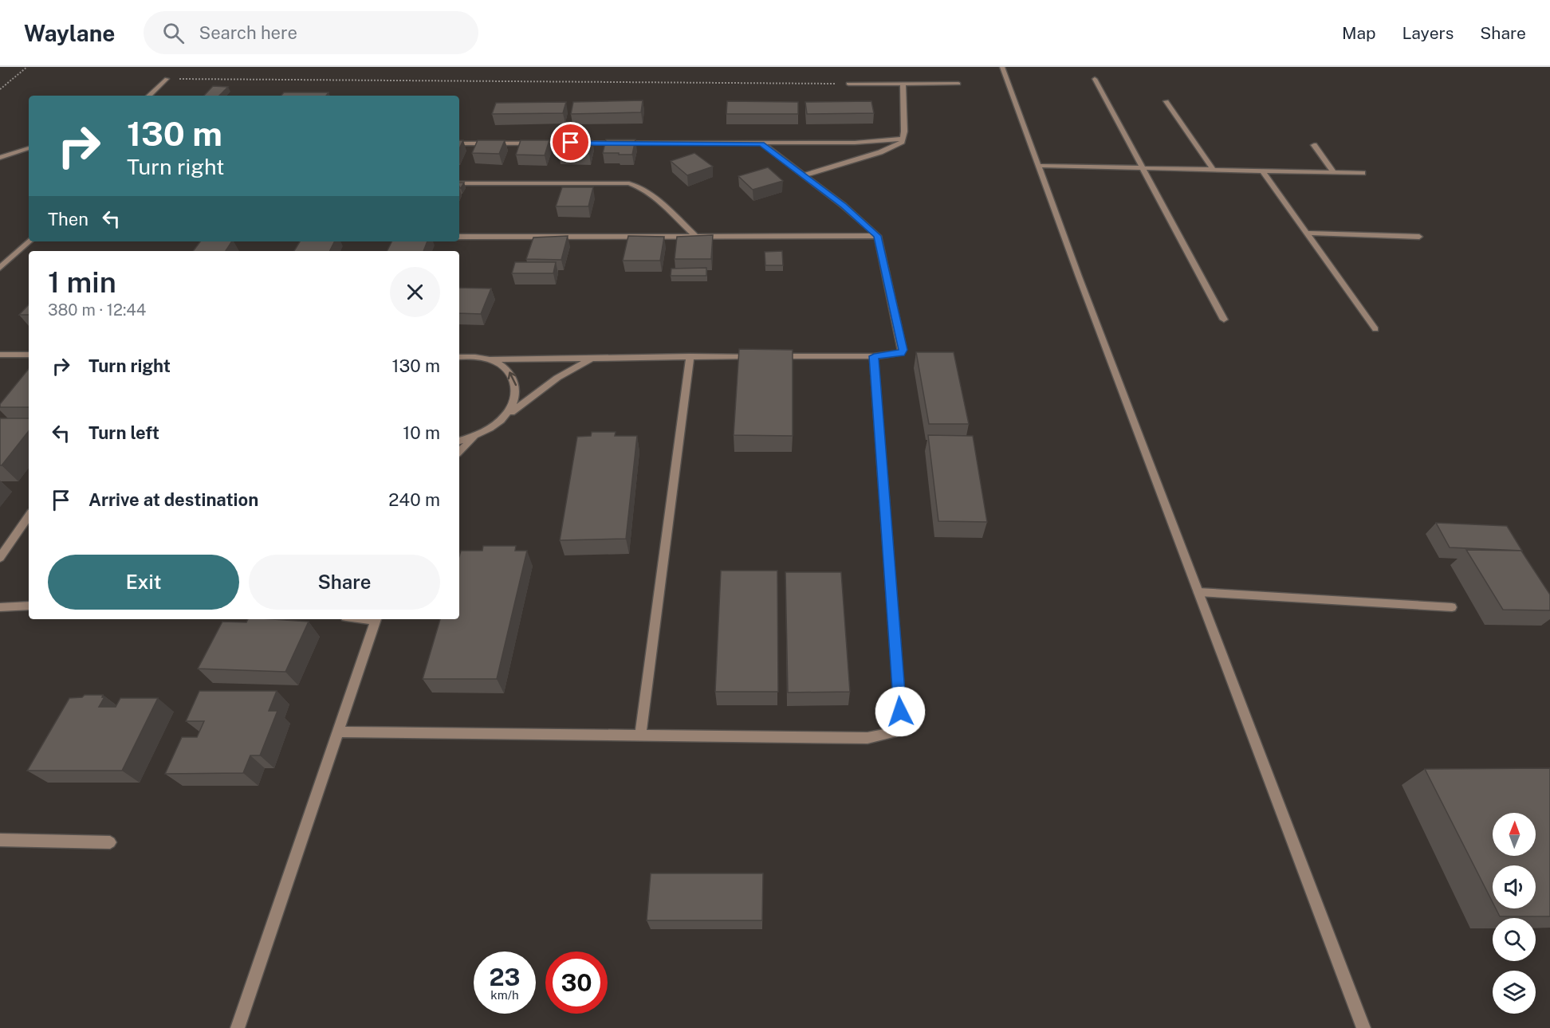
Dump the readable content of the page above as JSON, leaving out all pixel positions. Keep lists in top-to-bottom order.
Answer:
{
  "north": "top",
  "page": {
    "header": "Waylane",
    "search": "Search here",
    "nav": ["Map", "Layers", "Share"],
    "turn": ["130 m", "Turn right"],
    "then": "Then",
    "heading": ["1 min", "380 m · 12:44"],
    "list": [
      {
        "name": "Turn right",
        "value": "130 m"
      },
      {
        "name": "Turn left",
        "value": "10 m"
      },
      {
        "name": "Arrive at destination",
        "value": "240 m"
      }
    ],
    "buttons": ["Exit", "Share"],
    "speed": "23 km/h",
    "limit": "30"
  }
}
